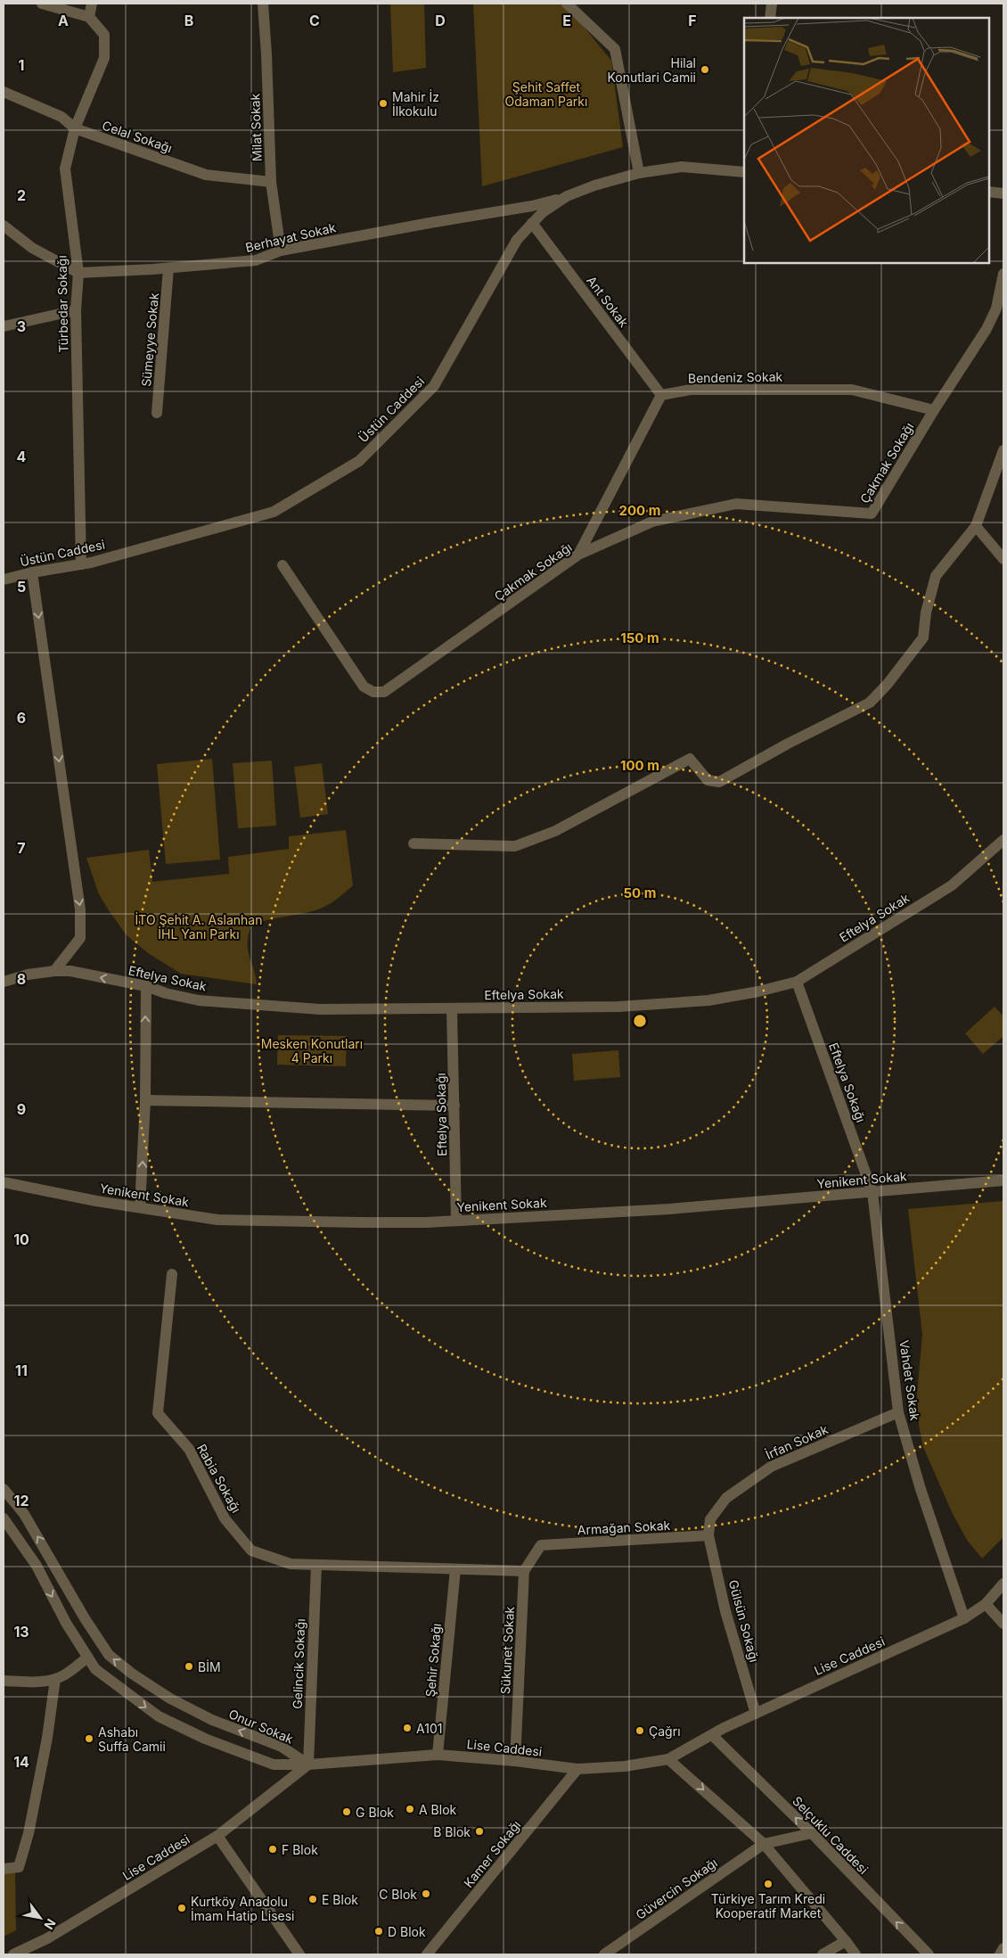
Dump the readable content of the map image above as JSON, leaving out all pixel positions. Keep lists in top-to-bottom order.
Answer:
{
  "streets": {
    "street": [
      "Milat Sokak",
      "Celal Sokağı",
      "Berhayat Sokak",
      "Ant Sokak",
      "Türbedar Sokağı",
      "Sümeyye Sokak",
      "Bendeniz Sokak",
      "Üstün Caddesi",
      "Çakmak Sokağı",
      "Eftelya Sokak",
      "Eftelya Sokağı",
      "Yenikent Sokak",
      "Vahdet Sokak",
      "İrfan Sokak",
      "Rabia Sokağı",
      "Armağan Sokak",
      "Gülsün Sokağı",
      "Sükunet Sokak",
      "Lise Caddesi",
      "Şehir Sokağı",
      "Gelincik Sokağı",
      "Onur Sokak",
      "Selçuklu Caddesi",
      "Kamer Sokağı",
      "Güvercin Sokağı"
    ]
  },
  "crossings": [
    ["Milat Sokak", "Celal Sokağı"],
    ["Milat Sokak", "Berhayat Sokak"],
    ["Celal Sokağı", "Türbedar Sokağı"],
    ["Berhayat Sokak", "Türbedar Sokağı"],
    ["Berhayat Sokak", "Sümeyye Sokak"],
    ["Berhayat Sokak", "Üstün Caddesi"],
    ["Ant Sokak", "Bendeniz Sokak"],
    ["Ant Sokak", "Üstün Caddesi"],
    ["Türbedar Sokağı", "Üstün Caddesi"],
    ["Bendeniz Sokak", "Çakmak Sokağı"],
    ["Eftelya Sokak", "Eftelya Sokağı"],
    ["Eftelya Sokağı", "Yenikent Sokak"],
    ["Eftelya Sokağı", "Vahdet Sokak"],
    ["Yenikent Sokak", "Vahdet Sokak"],
    ["Vahdet Sokak", "İrfan Sokak"],
    ["Vahdet Sokak", "Lise Caddesi"],
    ["İrfan Sokak", "Armağan Sokak"],
    ["İrfan Sokak", "Gülsün Sokağı"],
    ["Rabia Sokağı", "Armağan Sokak"],
    ["Rabia Sokağı", "Sükunet Sokak"],
    ["Rabia Sokağı", "Şehir Sokağı"],
    ["Rabia Sokağı", "Gelincik Sokağı"],
    ["Armağan Sokak", "Gülsün Sokağı"],
    ["Armağan Sokak", "Sükunet Sokak"],
    ["Gülsün Sokağı", "Lise Caddesi"],
    ["Sükunet Sokak", "Lise Caddesi"],
    ["Lise Caddesi", "Şehir Sokağı"],
    ["Lise Caddesi", "Gelincik Sokağı"],
    ["Lise Caddesi", "Onur Sokak"],
    ["Lise Caddesi", "Selçuklu Caddesi"],
    ["Lise Caddesi", "Kamer Sokağı"],
    ["Gelincik Sokağı", "Onur Sokak"]
  ],
  "parks": ["Şehit Saffet Odaman Parkı", "İTO Şehit A. Aslanhan İHL Yanı Parkı", "Mesken Konutları 4 Parkı"],
  "places": [
    "Hilal Konutlari Camii",
    "Mahir İz İlkokulu",
    "BİM",
    "A101",
    "Çağrı",
    "Ashabı Suffa Camii",
    "A Blok",
    "G Blok",
    "B Blok",
    "F Blok",
    "Türkiye Tarım Kredi Kooperatif Market",
    "C Blok",
    "E Blok",
    "Kurtköy Anadolu İmam Hatip Lisesi",
    "D Blok"
  ],
  "north": "bottom right",
  "grid": {
    "columns": [
      "A",
      "B",
      "C",
      "D",
      "E",
      "F"
    ],
    "rows": [
      "1",
      "2",
      "3",
      "4",
      "5",
      "6",
      "7",
      "8",
      "9",
      "10",
      "11",
      "12",
      "13",
      "14"
    ]
  },
  "rings": [
    "200 m",
    "150 m",
    "100 m",
    "50 m"
  ]
}
